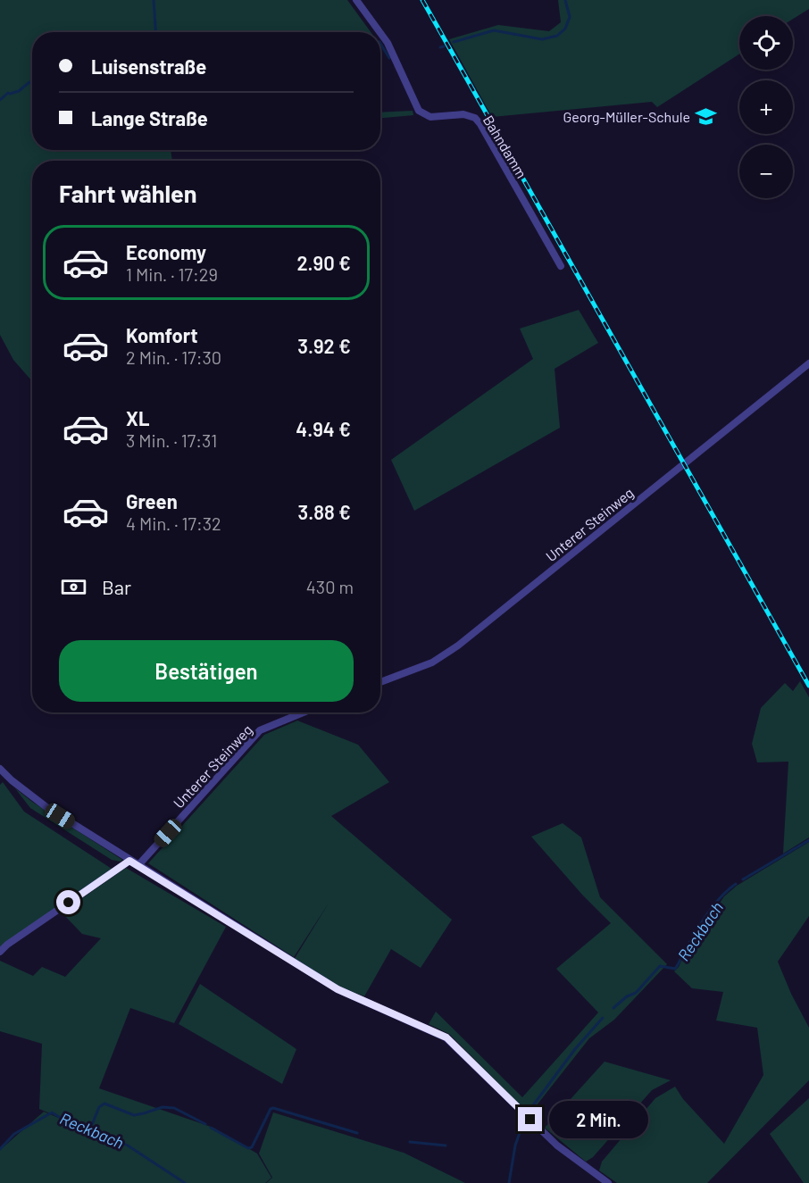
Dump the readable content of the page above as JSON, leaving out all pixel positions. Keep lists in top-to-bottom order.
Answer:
{
  "streets": {
    "street": ["Bahndamm", "Unterer Steinweg"]
  },
  "water": ["Reckbach"],
  "places": {
    "school or university": ["Georg-Müller-Schule"]
  },
  "page": {
    "map_buttons": ["+", "−"],
    "banner": ["Luisenstraße", "Lange Straße"],
    "heading": "Fahrt wählen",
    "list": [
      {
        "name": "Economy",
        "note": "1 Min. · 17:29",
        "value": "2.90 €"
      },
      {
        "name": "Komfort",
        "note": "2 Min. · 17:30",
        "value": "3.92 €"
      },
      {
        "name": "XL",
        "note": "3 Min. · 17:31",
        "value": "4.94 €"
      },
      {
        "name": "Green",
        "note": "4 Min. · 17:32",
        "value": "3.88 €"
      }
    ],
    "pay": ["Bar", "430 m"],
    "buttons": "Bestätigen",
    "bubble": "2 Min."
  }
}
